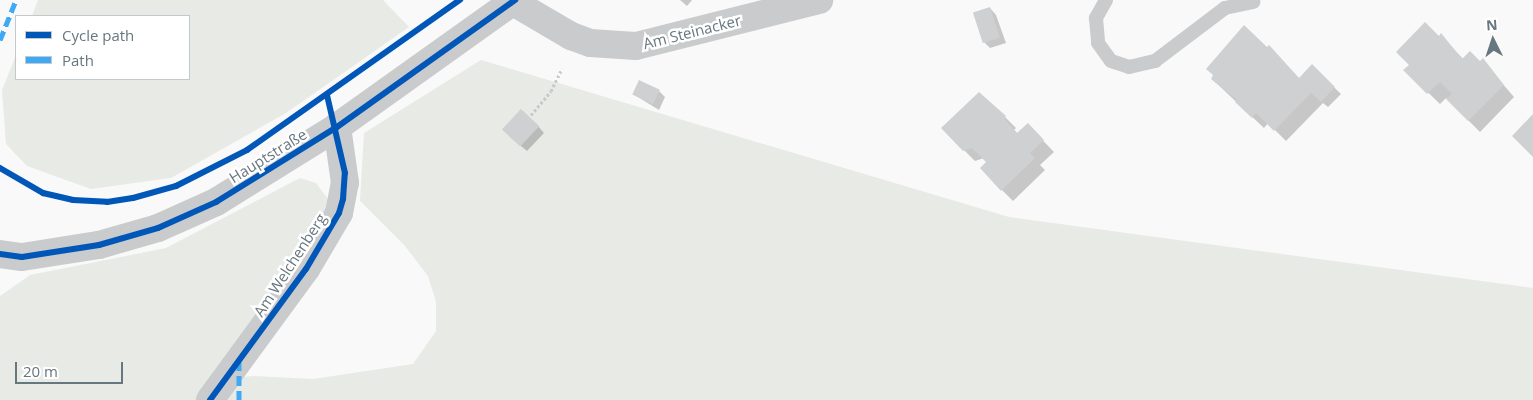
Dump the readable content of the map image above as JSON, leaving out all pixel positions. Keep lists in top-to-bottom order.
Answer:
{
  "streets": {
    "street": ["Am Steinacker", "Hauptstraße", "Am Welchenberg"]
  },
  "crossings": [
    ["Am Steinacker", "Hauptstraße"],
    ["Hauptstraße", "Am Welchenberg"]
  ],
  "legend": ["Cycle path", "Path"],
  "scale_bar": "20 m",
  "north": "top"
}
